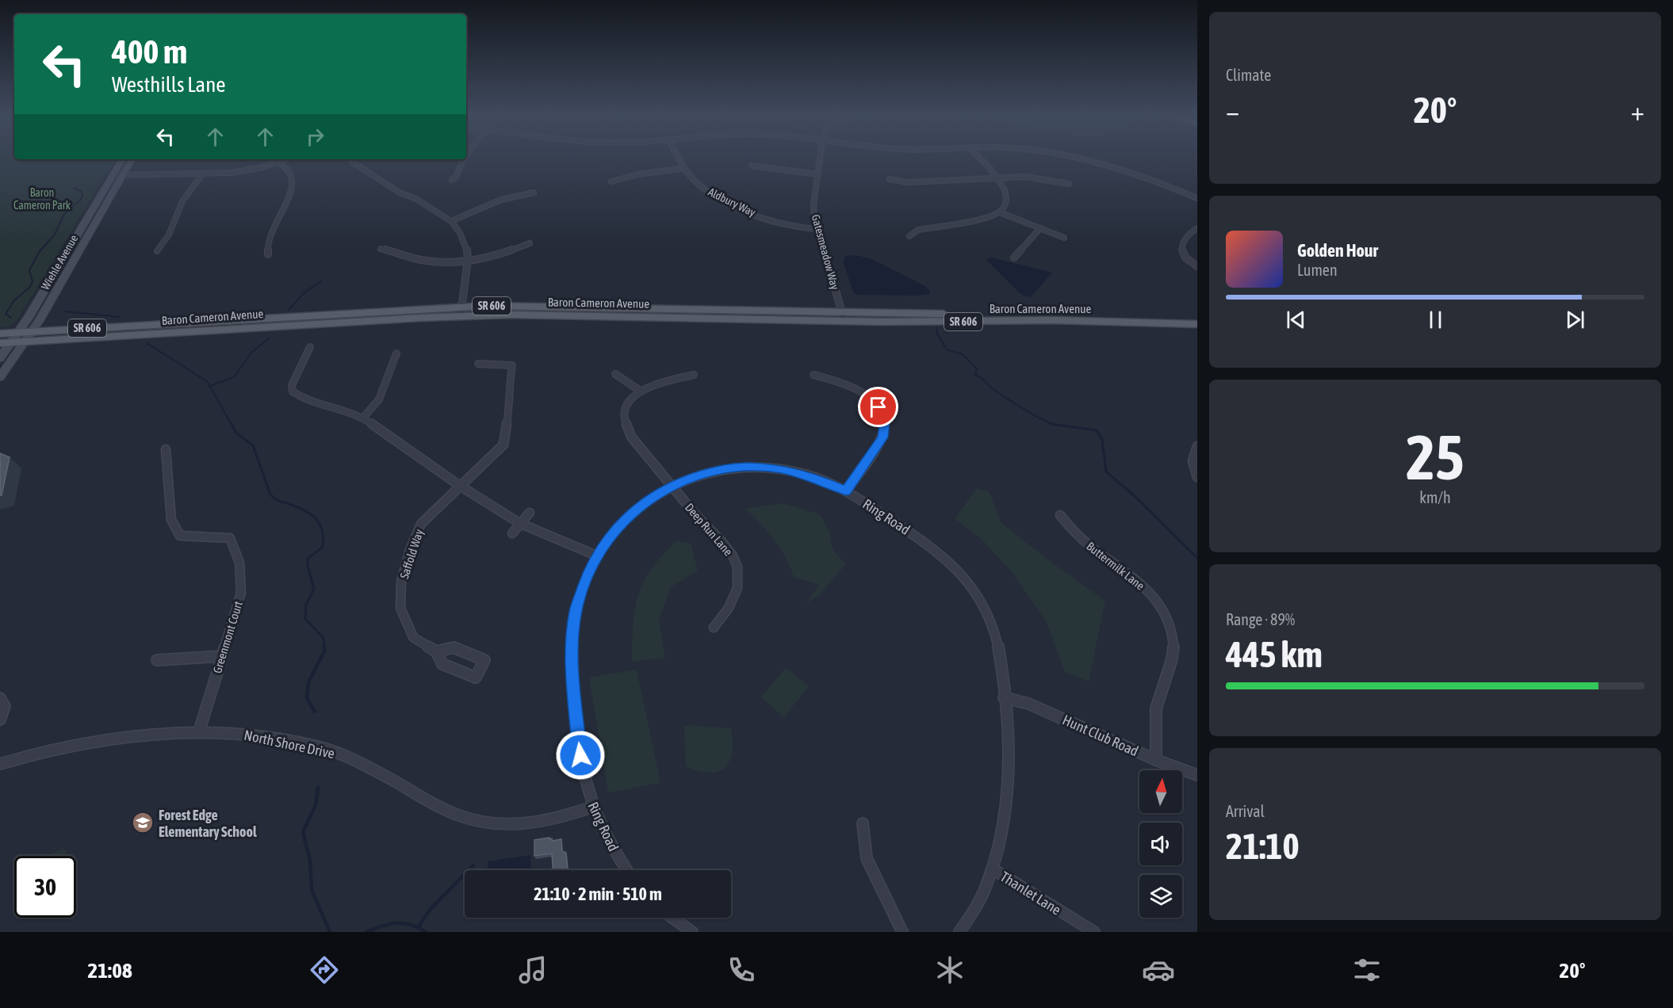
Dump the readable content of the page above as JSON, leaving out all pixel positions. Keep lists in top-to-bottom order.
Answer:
{
  "streets": {
    "main road": ["Wiehle Avenue", "Baron Cameron Avenue", "SR 606"],
    "street": [
      "Aldbury Way",
      "Gatesmeadow Way",
      "Ring Road",
      "Deep Run Lane",
      "Saffold Way",
      "Buttermilk Lane",
      "Greenmont Court",
      "Hunt Club Road",
      "North Shore Drive",
      "Thanlet Lane"
    ]
  },
  "crossings": [
    ["Aldbury Way", "Gatesmeadow Way"],
    ["Gatesmeadow Way", "Baron Cameron Avenue"],
    ["Wiehle Avenue", "Baron Cameron Avenue"],
    ["Ring Road", "Deep Run Lane"],
    ["Ring Road", "Hunt Club Road"],
    ["Ring Road", "North Shore Drive"],
    ["Ring Road", "Thanlet Lane"],
    ["Buttermilk Lane", "Hunt Club Road"],
    ["Greenmont Court", "North Shore Drive"]
  ],
  "parks": ["Baron Cameron Park"],
  "places": {
    "school or university": ["Forest Edge Elementary School"]
  },
  "north": "top",
  "page": {
    "tile": [
      "Climate",
      ["25", "km/h"],
      ["Range · 89%", "445 km"],
      ["Arrival", "21:10"]
    ],
    "turn": ["400 m", "Westhills Lane"],
    "heat": ["−", "20°", "+"],
    "song": ["Golden Hour", "Lumen"],
    "limit": "30",
    "trip": "21:10 · 2 min · 510 m",
    "tabs": ["21:08", "20°"]
  }
}
